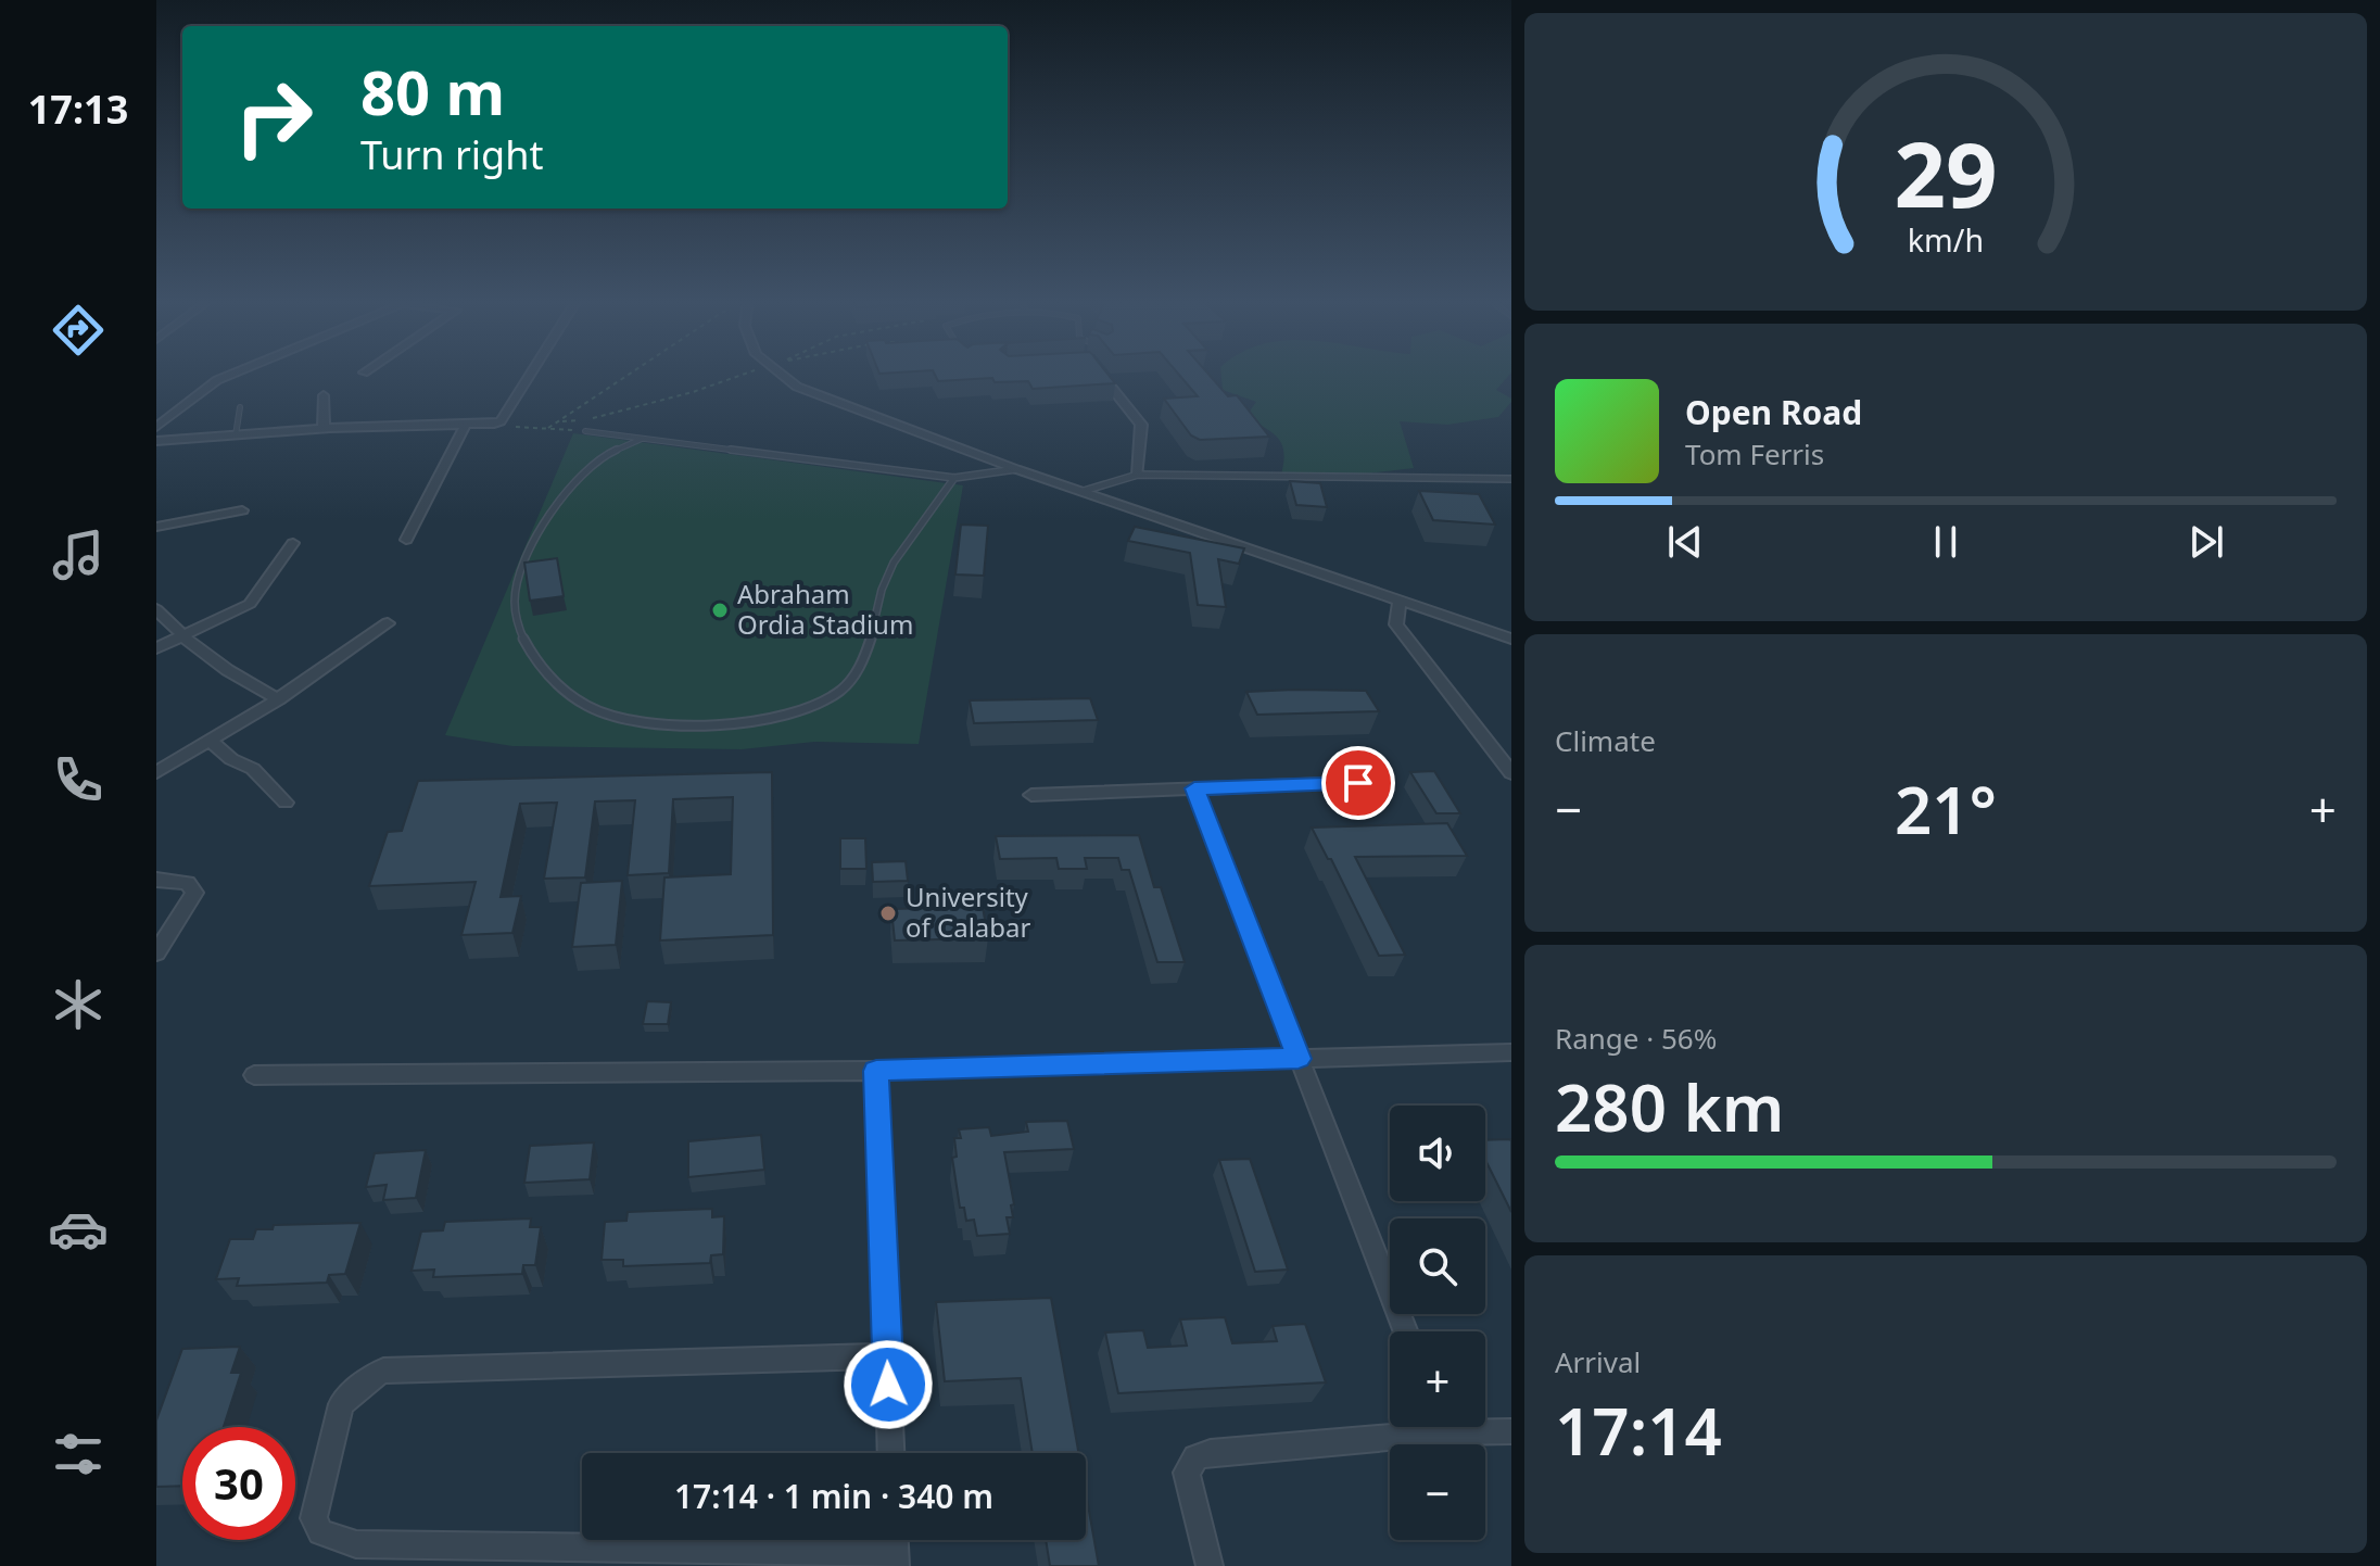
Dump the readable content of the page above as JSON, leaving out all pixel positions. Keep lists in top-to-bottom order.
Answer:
{
  "places": ["Abraham Ordia Stadium", "University of Calabar"],
  "page": {
    "tabs": "17:13",
    "turn": ["80 m", "Turn right"],
    "song": ["Open Road", "Tom Ferris"],
    "tile": [
      "Climate",
      ["Range · 56%", "280 km"],
      ["Arrival", "17:14"]
    ],
    "heat": ["−", "21°", "+"],
    "map_buttons": ["+", "−"],
    "limit": "30",
    "trip": "17:14 · 1 min · 340 m",
    "gauge": ["29", "km/h"]
  }
}
